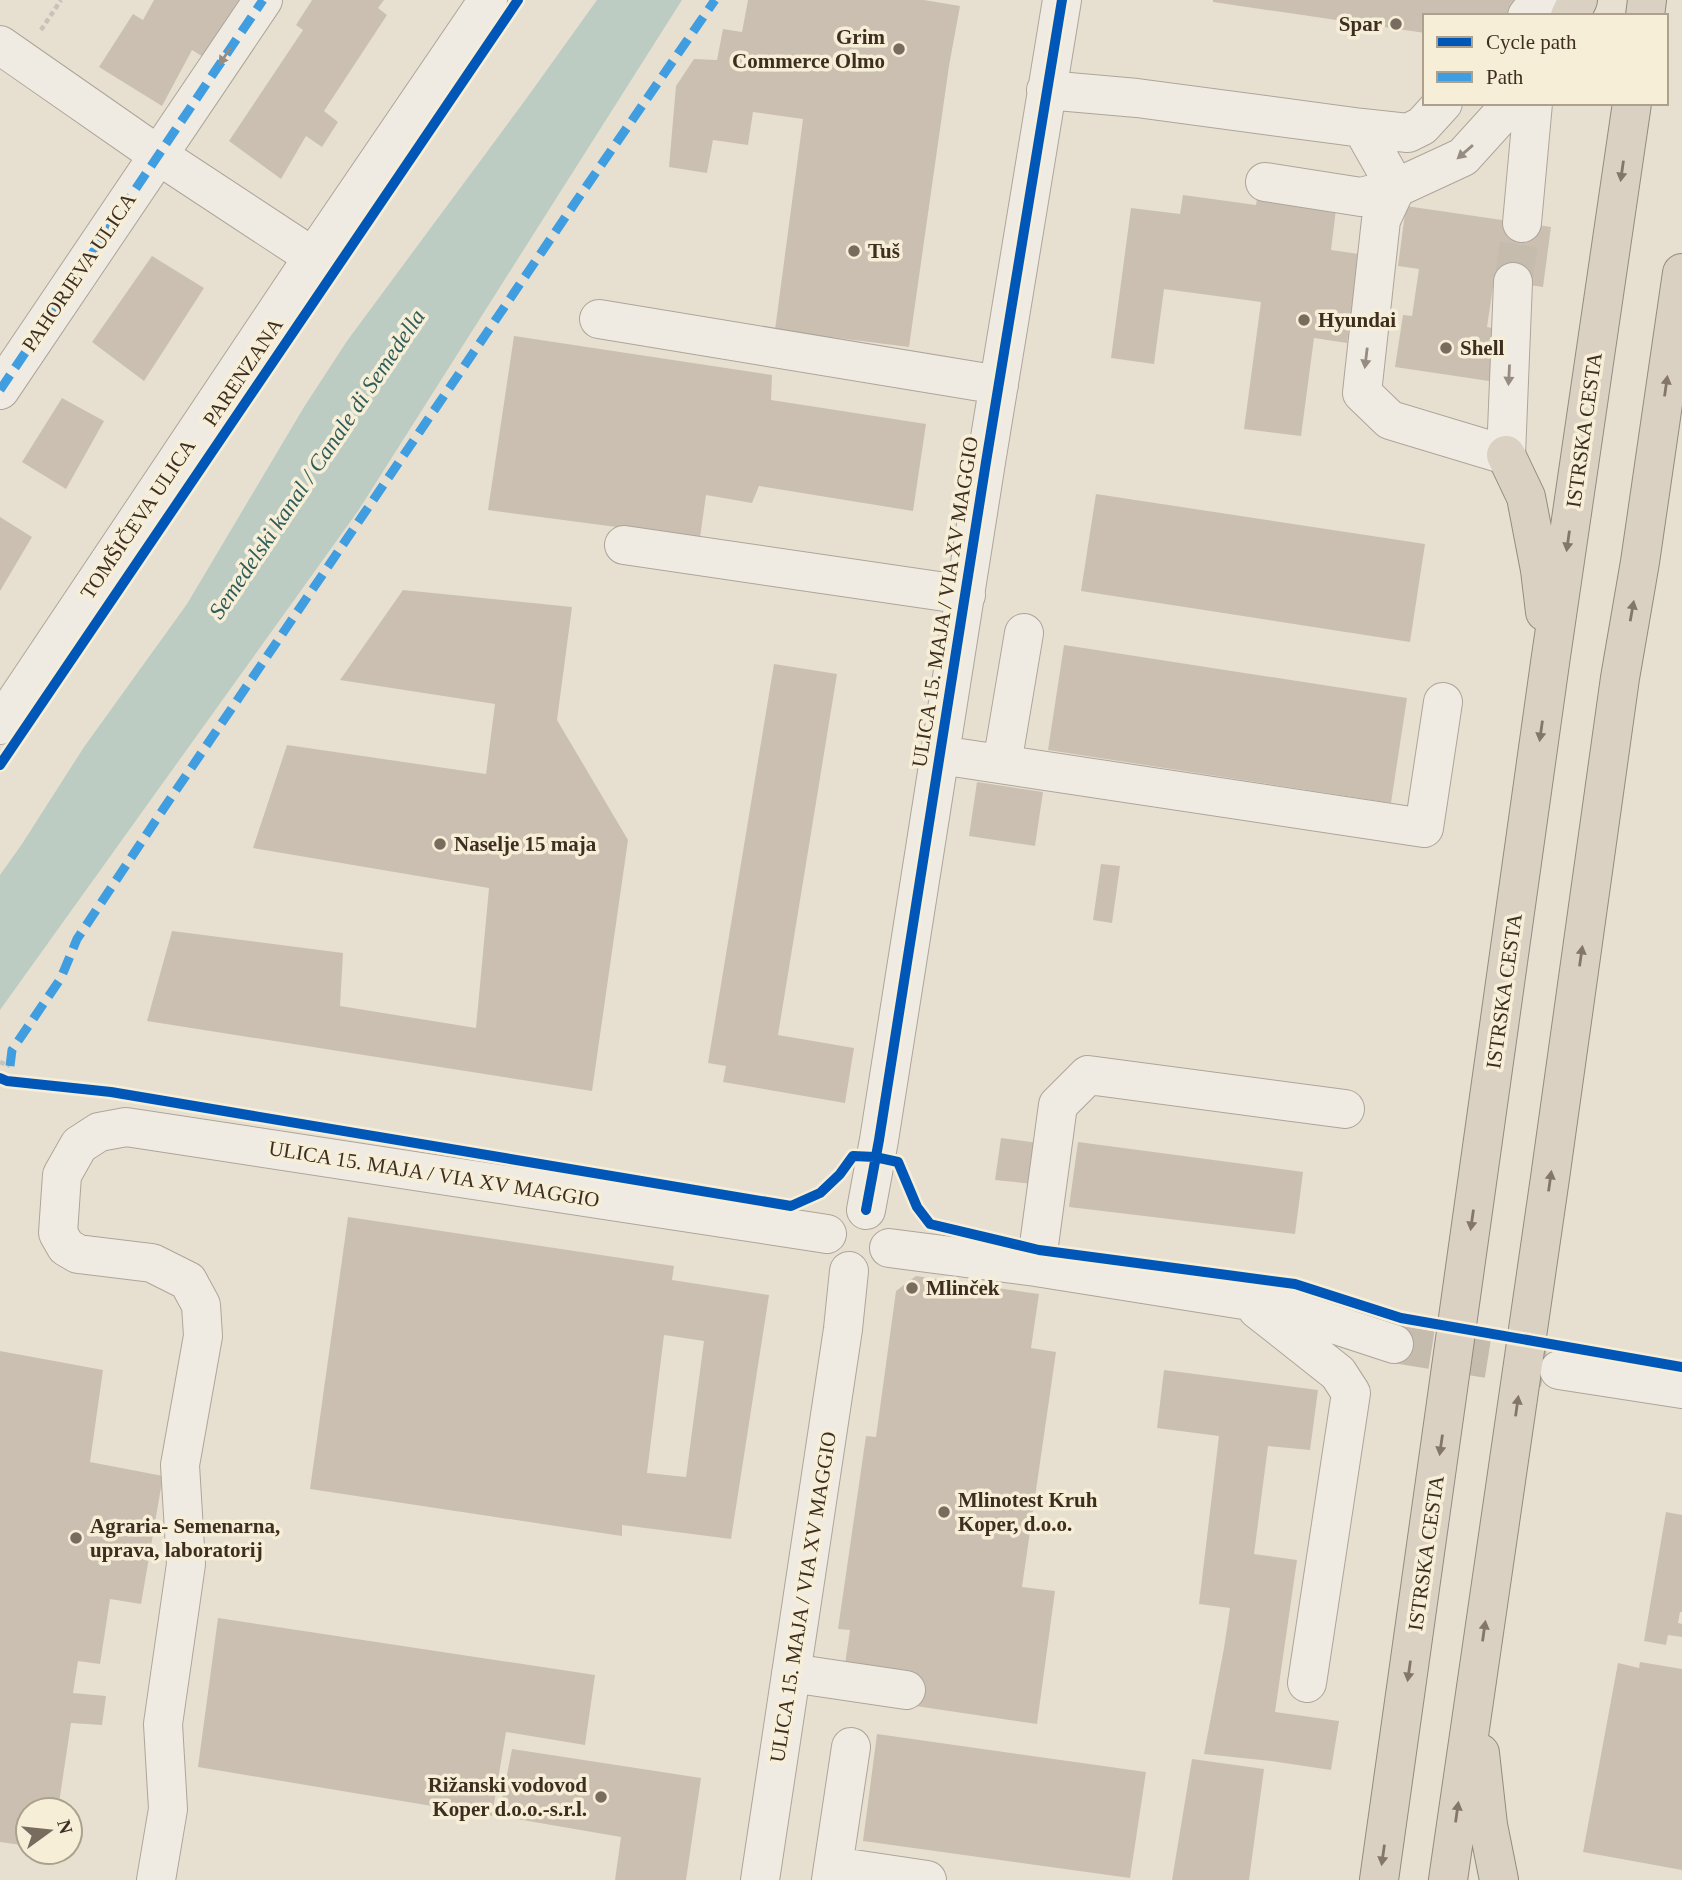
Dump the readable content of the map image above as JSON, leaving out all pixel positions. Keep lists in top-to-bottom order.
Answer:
{
  "streets": {
    "highway": ["ISTRSKA CESTA"],
    "street": ["PAHORJEVA ULICA", "TOMŠIČEVA ULICA", "ULICA 15. MAJA / VIA XV MAGGIO"],
    "cycle path": ["PARENZANA"]
  },
  "one_way": ["PAHORJEVA ULICA"],
  "water": ["Semedelski kanal / Canale di Semedella"],
  "places": [
    "Spar",
    "Grim Commerce Olmo",
    "Tuš",
    "Hyundai",
    "Shell",
    "Naselje 15 maja",
    "Mlinček",
    "Mlinotest Kruh Koper, d.o.o.",
    "Agraria- Semenarna, uprava, laboratorij",
    "Rižanski vodovod Koper d.o.o.-s.r.l."
  ],
  "legend": ["Cycle path", "Path"],
  "north": "right"
}
